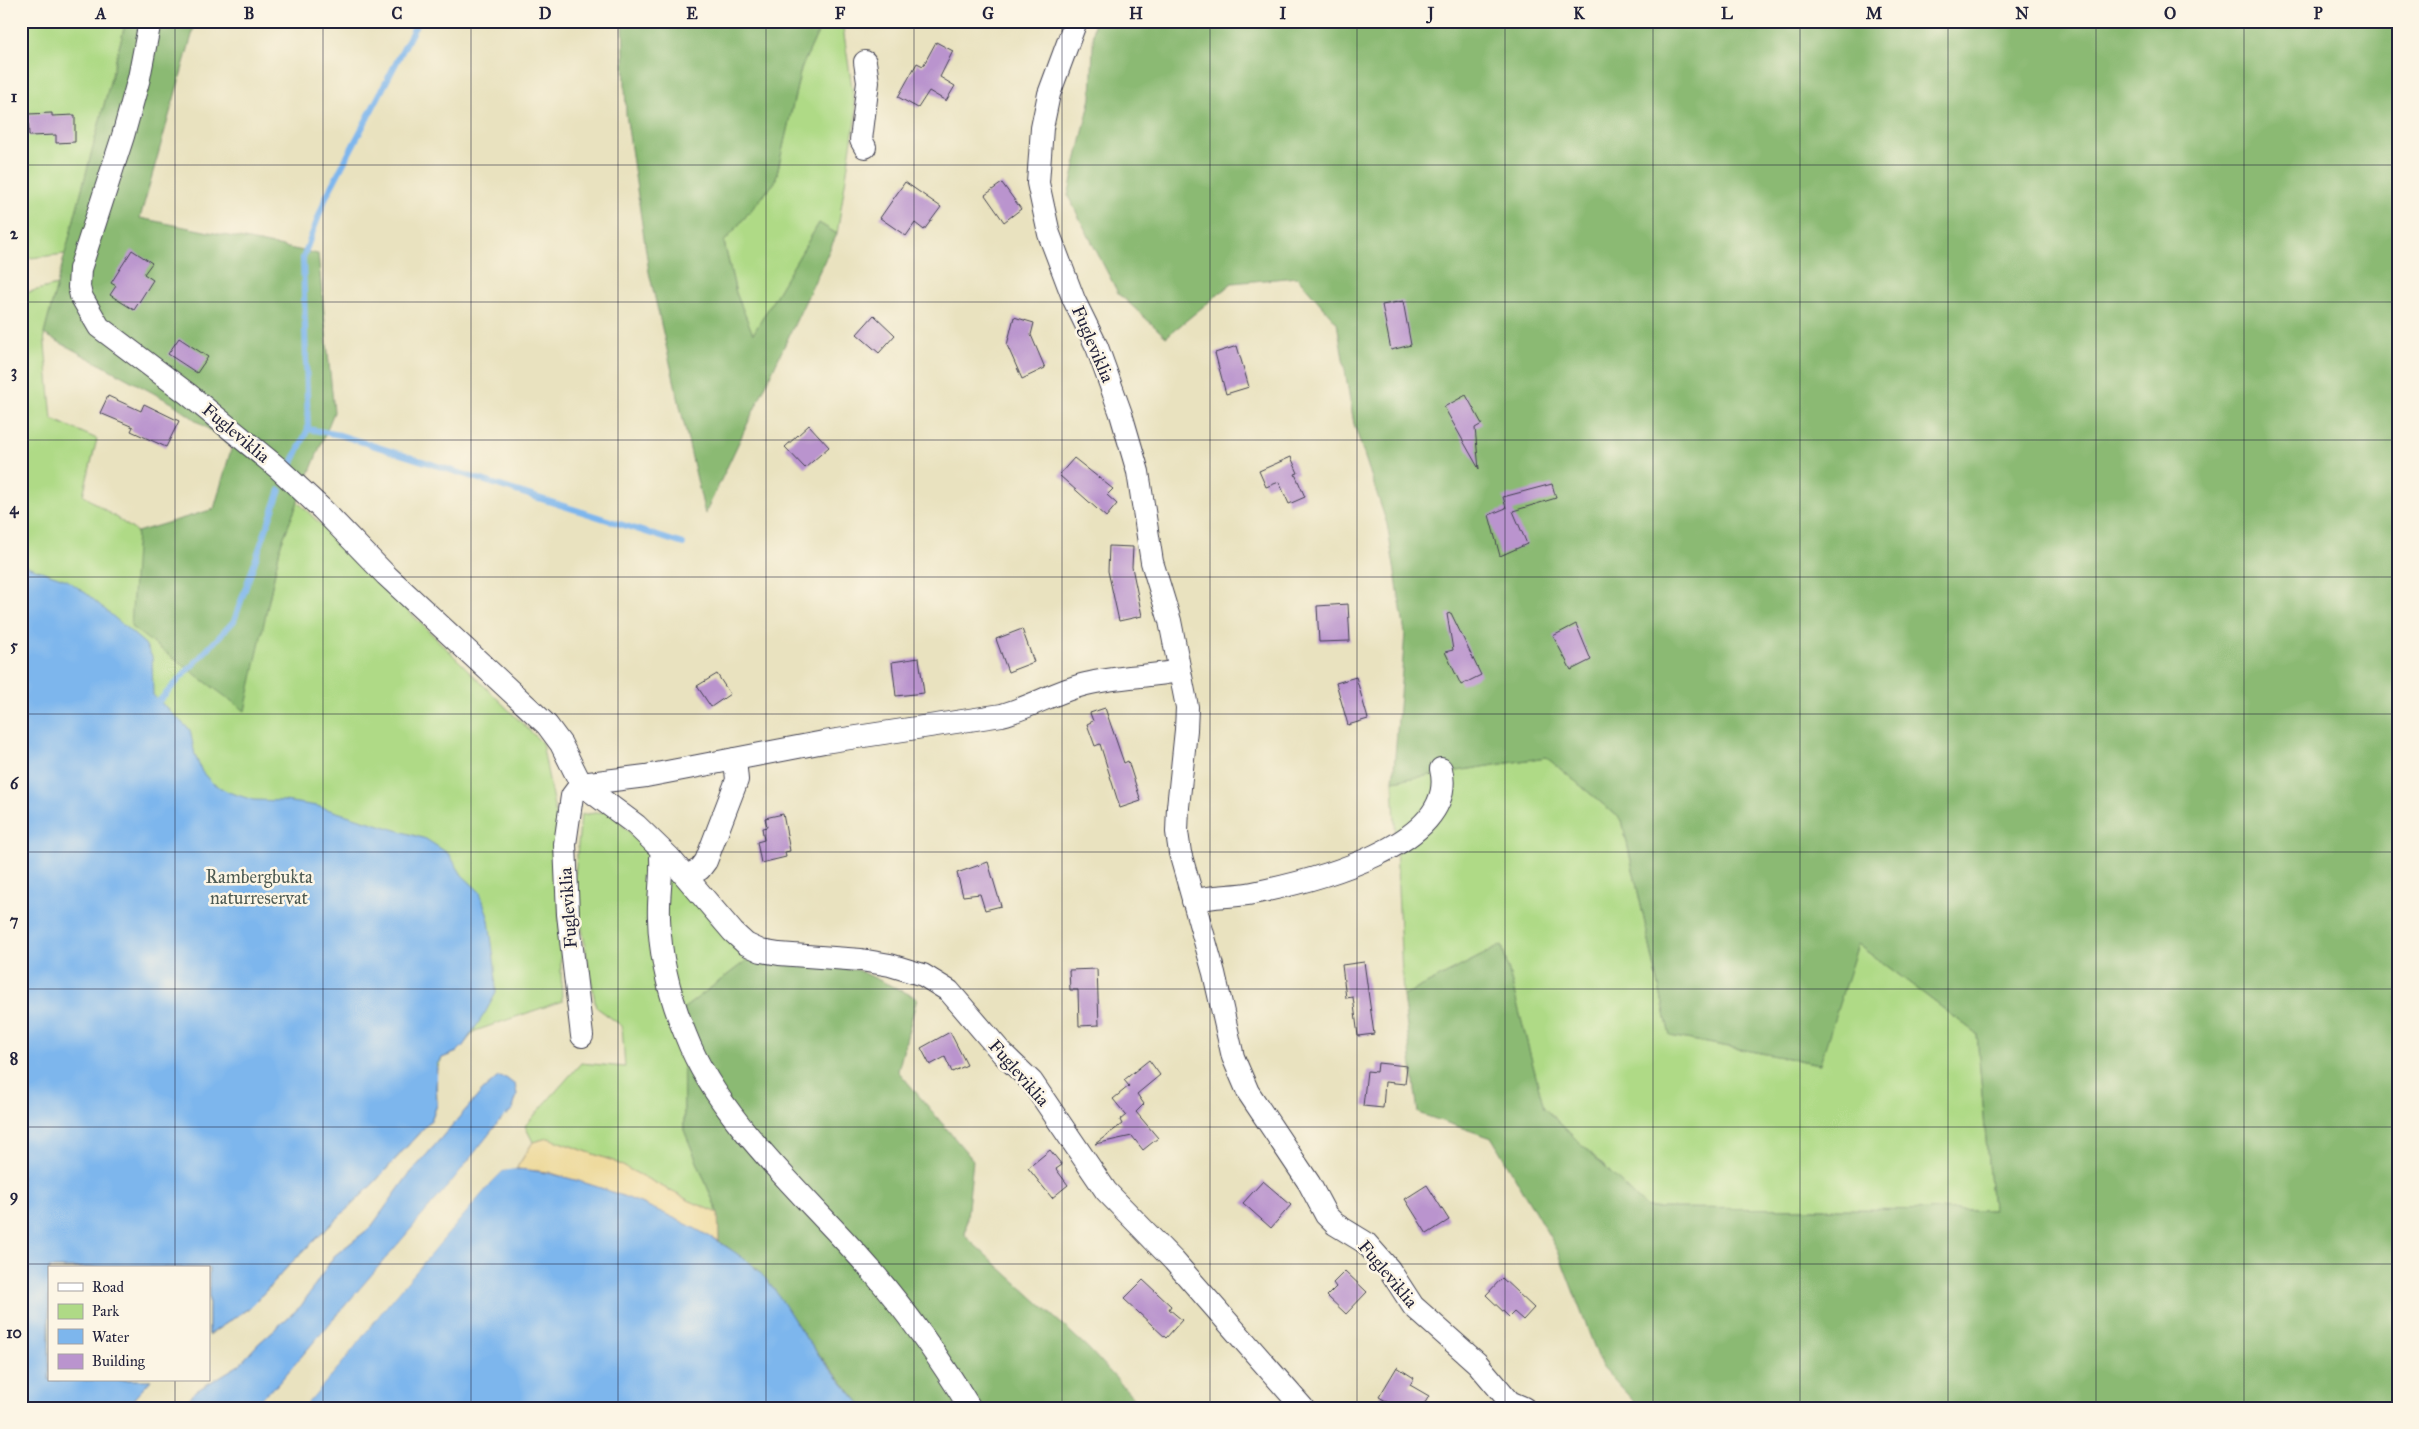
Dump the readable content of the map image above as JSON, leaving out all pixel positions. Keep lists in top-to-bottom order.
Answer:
{
  "streets": {
    "street": ["Fugleviklia"]
  },
  "parks": ["Rambergbukta naturreservat"],
  "legend": [
    "Road",
    "Park",
    "Water",
    "Building"
  ],
  "grid": {
    "columns": [
      "A",
      "B",
      "C",
      "D",
      "E",
      "F",
      "G",
      "H",
      "I",
      "J",
      "K",
      "L",
      "M",
      "N",
      "O",
      "P"
    ],
    "rows": [
      "1",
      "2",
      "3",
      "4",
      "5",
      "6",
      "7",
      "8",
      "9",
      "10"
    ]
  }
}
